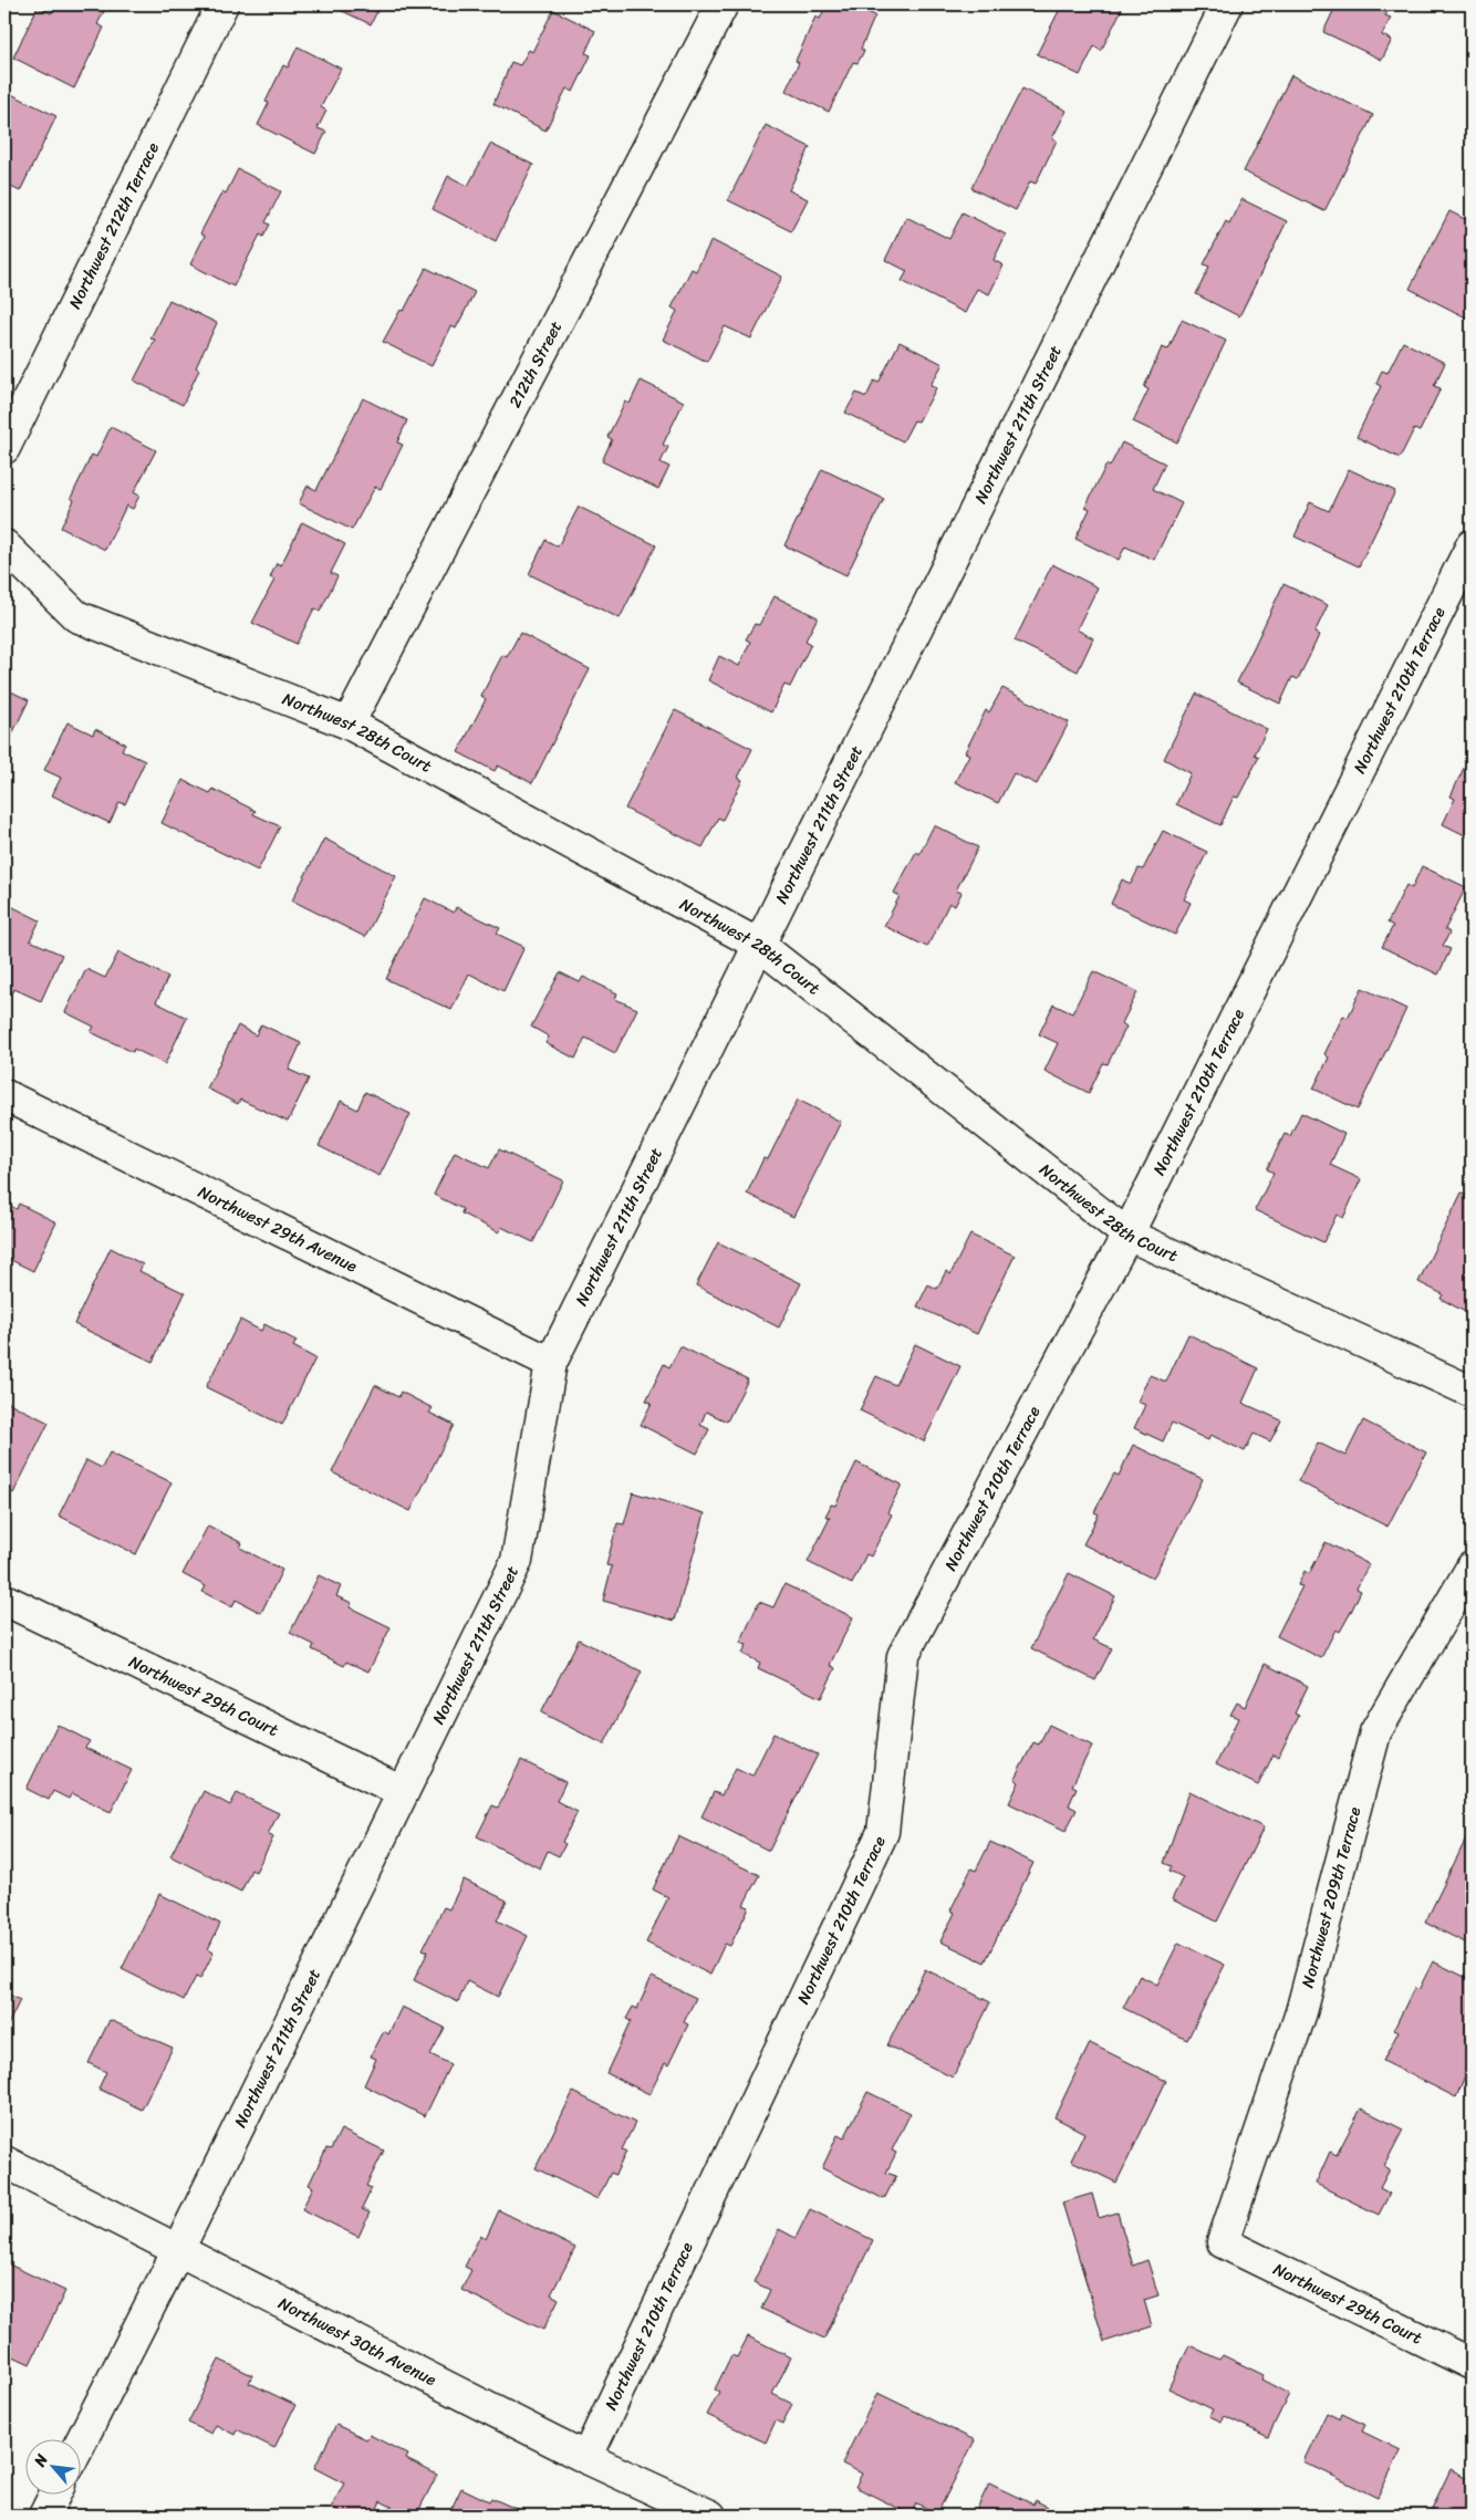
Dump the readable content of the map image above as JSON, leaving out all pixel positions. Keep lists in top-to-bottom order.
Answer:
{
  "streets": {
    "street": [
      "Northwest 212th Terrace",
      "212th Street",
      "Northwest 211th Street",
      "Northwest 210th Terrace",
      "Northwest 28th Court",
      "Northwest 29th Avenue",
      "Northwest 29th Court",
      "Northwest 209th Terrace",
      "Northwest 30th Avenue"
    ]
  },
  "crossings": [
    ["212th Street", "Northwest 28th Court"],
    ["Northwest 211th Street", "Northwest 28th Court"],
    ["Northwest 211th Street", "Northwest 29th Avenue"],
    ["Northwest 211th Street", "Northwest 29th Court"],
    ["Northwest 211th Street", "Northwest 30th Avenue"],
    ["Northwest 210th Terrace", "Northwest 28th Court"],
    ["Northwest 210th Terrace", "Northwest 30th Avenue"],
    ["Northwest 29th Court", "Northwest 209th Terrace"]
  ],
  "north": "top left"
}
